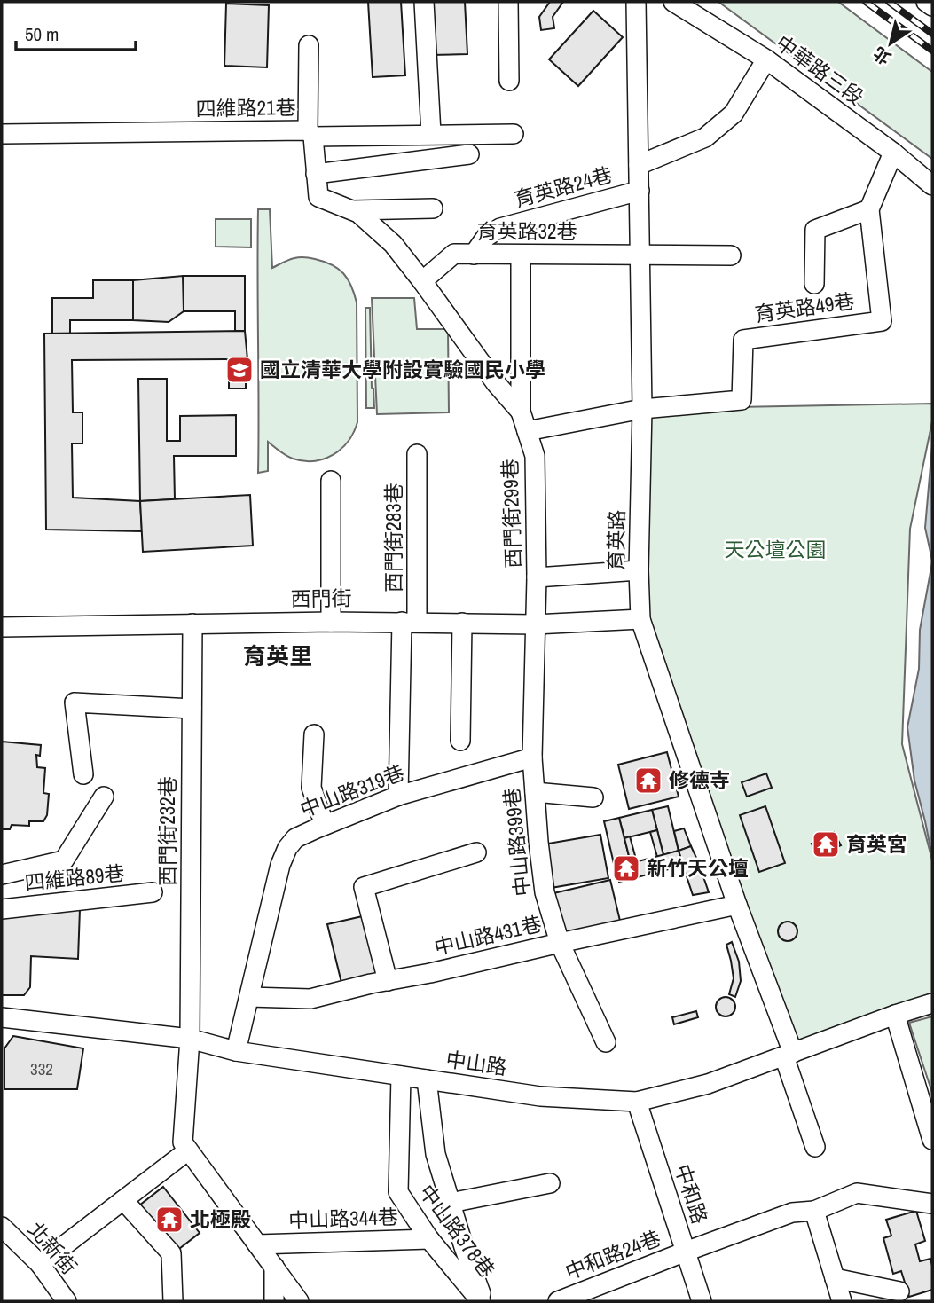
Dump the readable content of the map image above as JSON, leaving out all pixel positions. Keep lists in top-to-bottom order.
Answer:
{
  "streets": {
    "street": [
      "中華路三段",
      "四維路21巷",
      "育英路24巷",
      "育英路32巷",
      "育英路49巷",
      "西門街299巷",
      "西門街283巷",
      "育英路",
      "西門街",
      "中山路319巷",
      "西門街232巷",
      "中山路399巷",
      "四維路89巷",
      "中山路431巷",
      "中山路",
      "中和路",
      "中山路344巷",
      "中山路378巷",
      "北新街",
      "中和路24巷"
    ]
  },
  "crossings": [
    ["四維路21巷", "育英路32巷"],
    ["四維路21巷", "西門街299巷"],
    ["育英路24巷", "育英路32巷"],
    ["育英路24巷", "育英路"],
    ["育英路32巷", "西門街299巷"],
    ["育英路32巷", "育英路"],
    ["育英路49巷", "育英路"],
    ["西門街299巷", "西門街"],
    ["西門街299巷", "中山路399巷"],
    ["西門街283巷", "西門街"],
    ["西門街283巷", "中山路319巷"],
    ["育英路", "西門街"],
    ["育英路", "中山路431巷"],
    ["育英路", "中山路"],
    ["西門街", "西門街232巷"],
    ["西門街", "中山路399巷"],
    ["中山路319巷", "中山路399巷"],
    ["中山路319巷", "中山路431巷"],
    ["中山路319巷", "中山路"],
    ["西門街232巷", "中山路"],
    ["中山路399巷", "中山路431巷"],
    ["中山路", "中和路"],
    ["中山路", "中山路378巷"],
    ["中和路", "中和路24巷"],
    ["中山路344巷", "中山路378巷"]
  ],
  "districts": ["育英里"],
  "parks": ["天公壇公園"],
  "places": {
    "school or university": ["國立清華大學附設實驗國民小學"],
    "temple": [
      "修德寺",
      "育英宮",
      "新竹天公壇",
      "北極殿"
    ]
  },
  "house_numbers": ["332"],
  "scale_bar": "50 m",
  "north": "bottom left"
}
